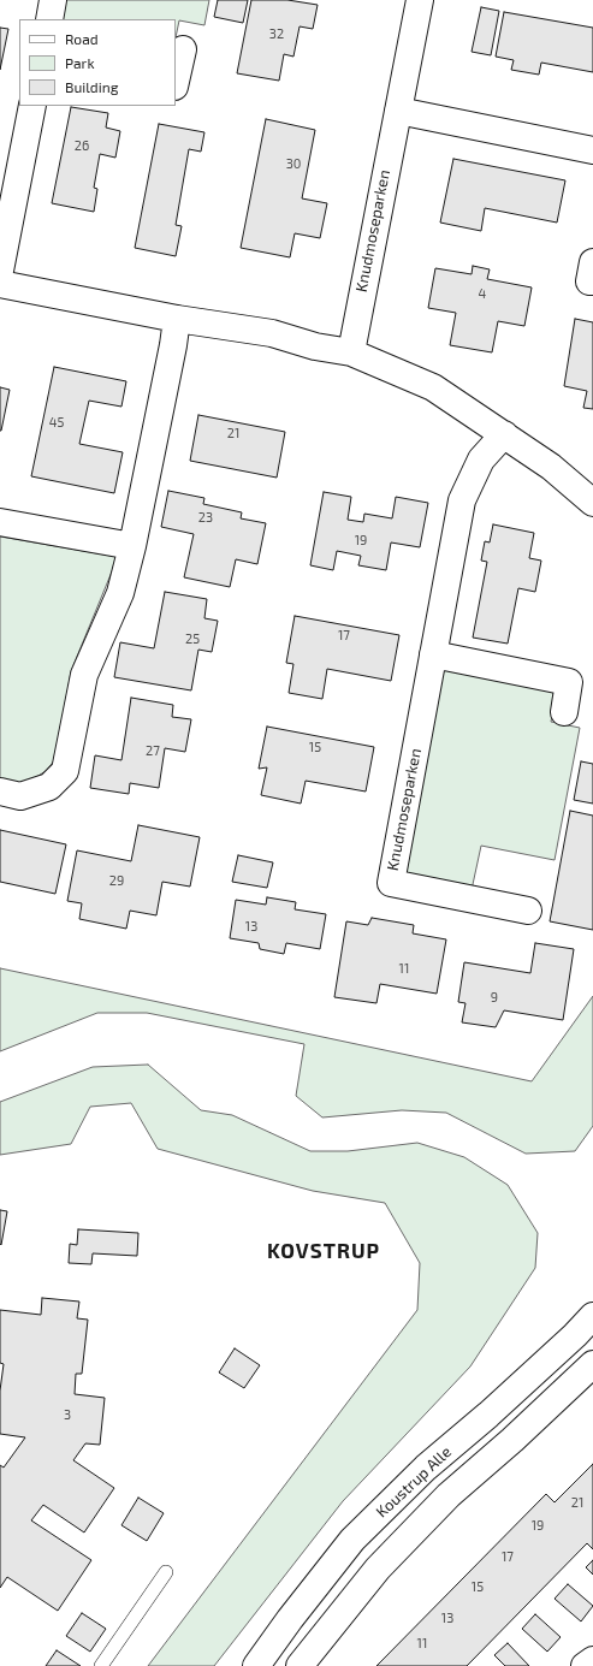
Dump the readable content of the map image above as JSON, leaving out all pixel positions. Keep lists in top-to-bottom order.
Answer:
{
  "streets": {
    "street": ["Knudmoseparken", "Koustrup Alle"]
  },
  "districts": ["KOVSTRUP"],
  "house_numbers": [
    "32",
    "26",
    "30",
    "4",
    "45",
    "21",
    "23",
    "19",
    "17",
    "25",
    "15",
    "27",
    "29",
    "13",
    "11",
    "9",
    "3",
    "21",
    "19",
    "17",
    "15",
    "13",
    "11"
  ],
  "legend": ["Road", "Park", "Building"]
}
